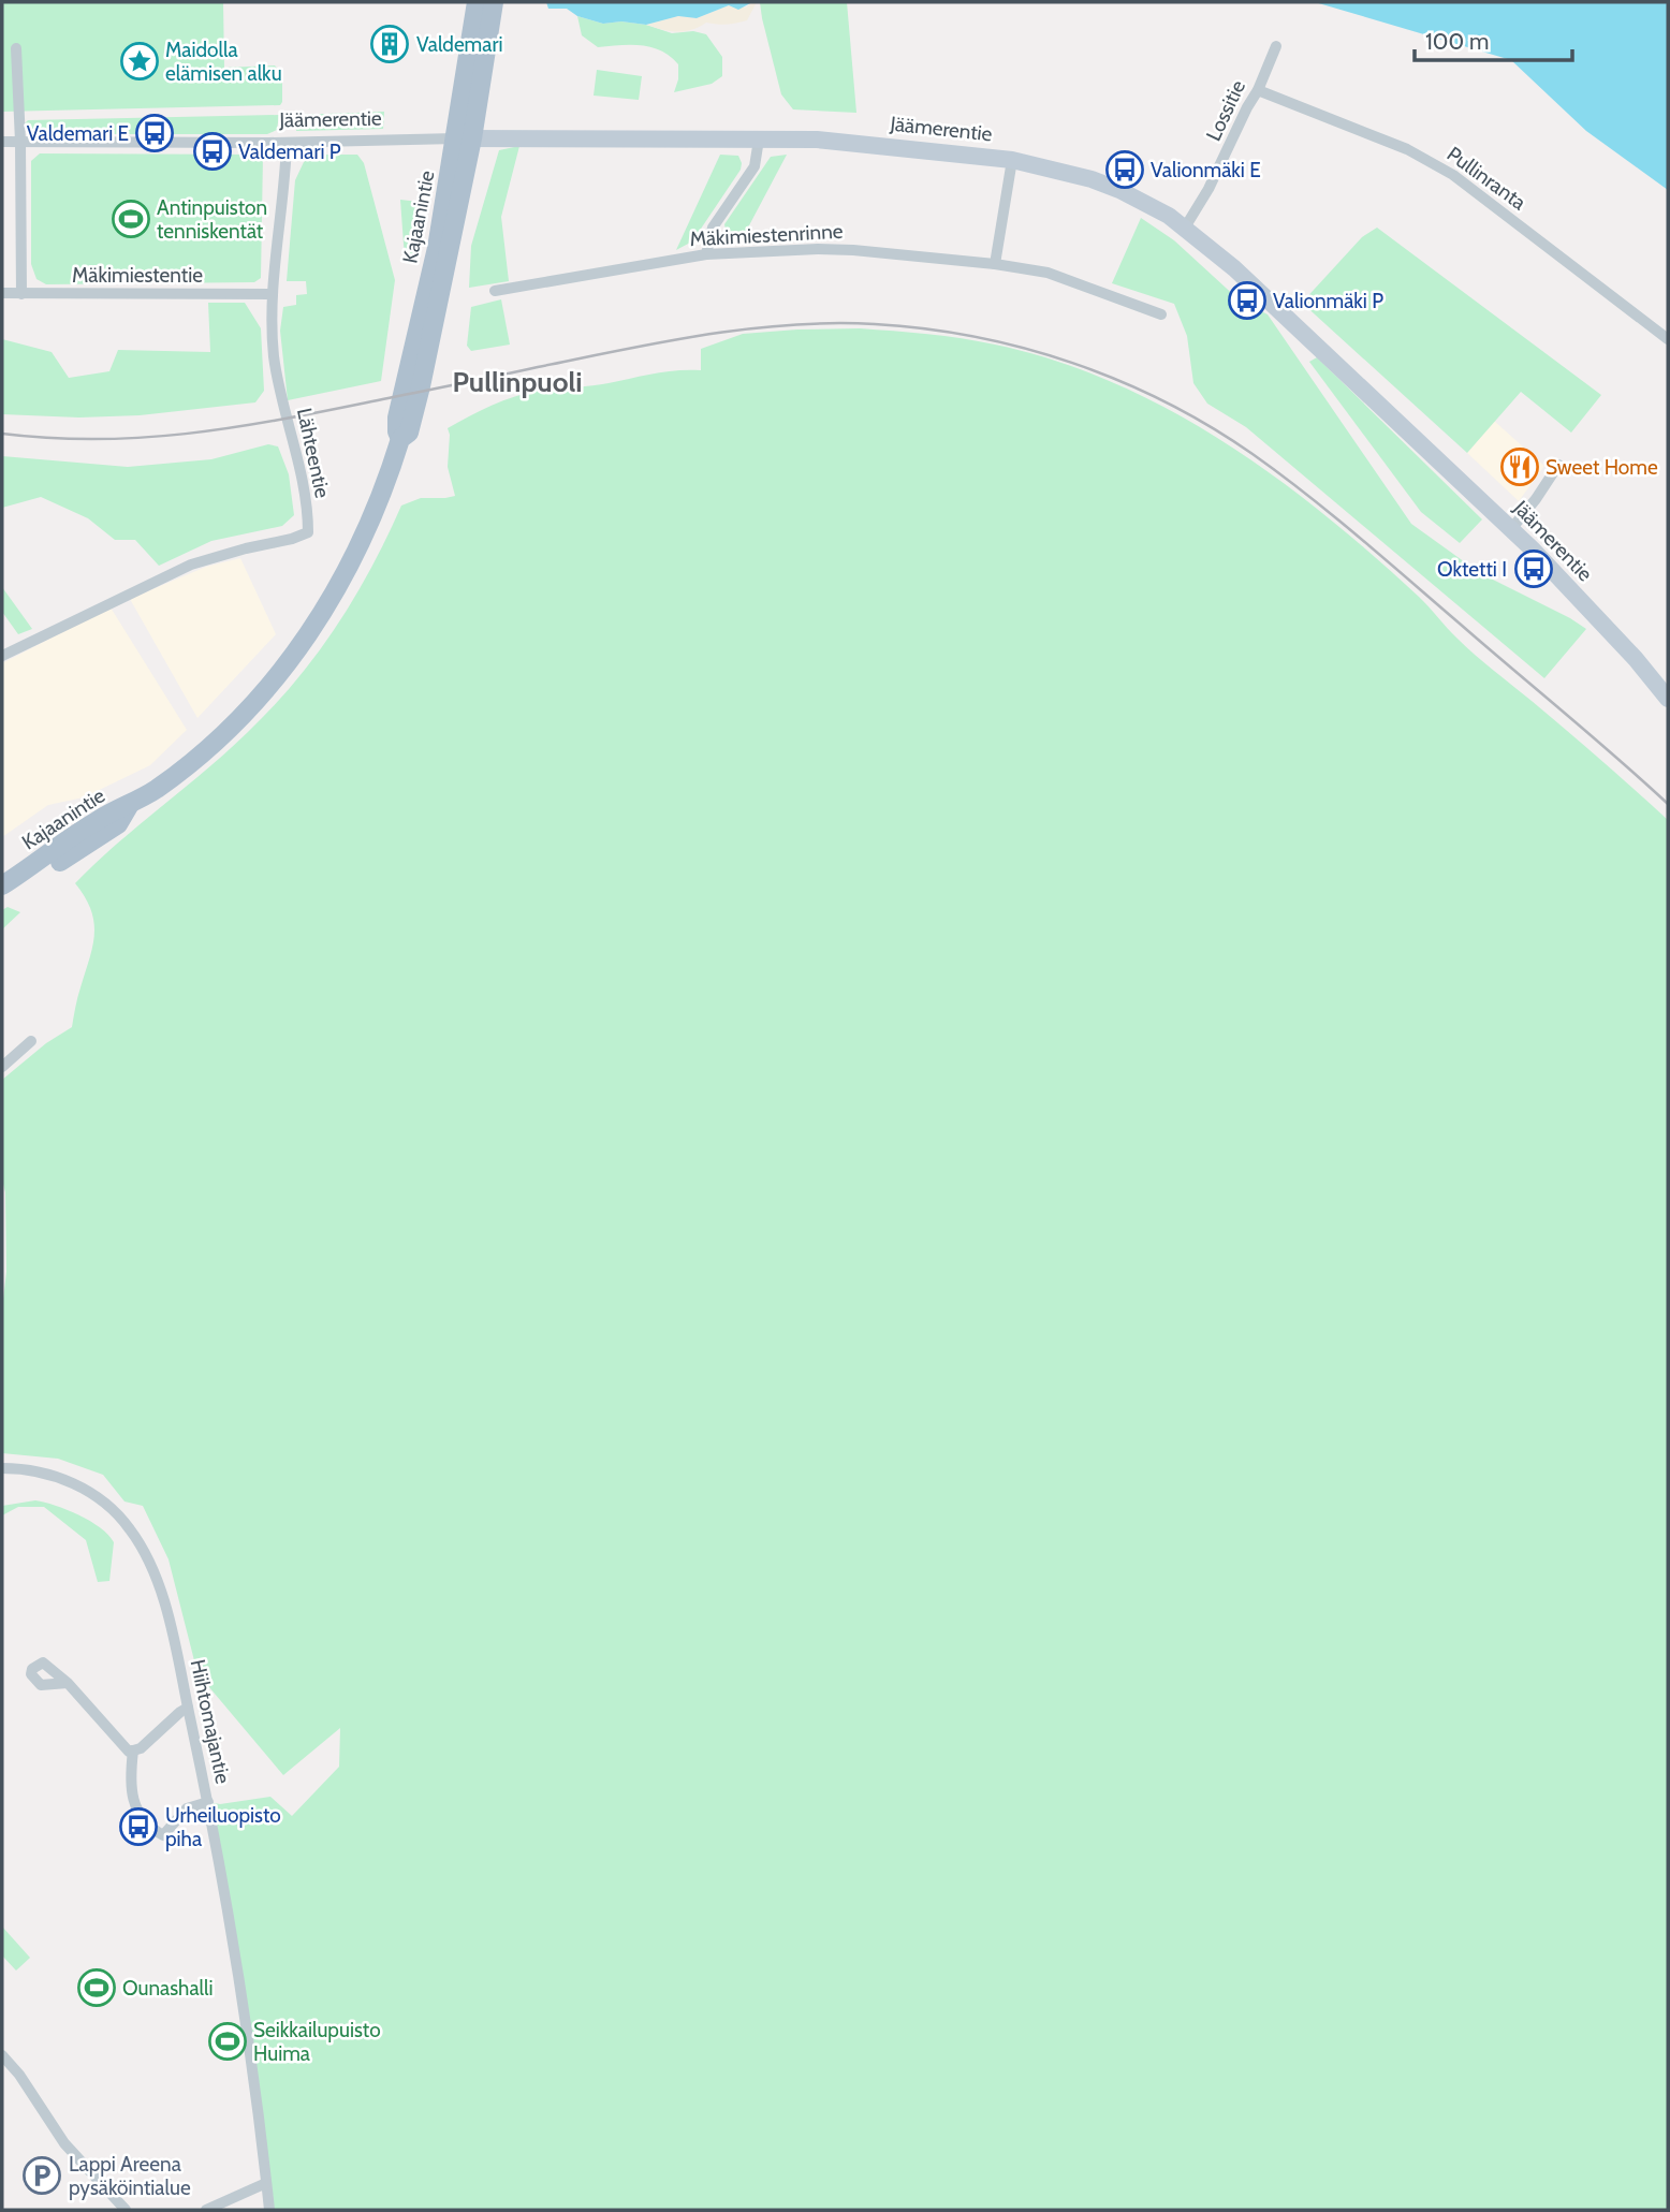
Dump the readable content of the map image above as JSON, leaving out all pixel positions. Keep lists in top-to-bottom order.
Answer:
{
  "streets": {
    "main road": ["Jäämerentie", "Kajaanintie"],
    "street": [
      "Lossitie",
      "Pullinranta",
      "Mäkimiestenrinne",
      "Mäkimiestentie",
      "Lähteentie",
      "Hiihtomajantie"
    ]
  },
  "crossings": [
    ["Lossitie", "Jäämerentie"],
    ["Lossitie", "Pullinranta"],
    ["Jäämerentie", "Lähteentie"],
    ["Mäkimiestentie", "Lähteentie"]
  ],
  "districts": ["Pullinpuoli"],
  "places": {
    "building": ["Valdemari"],
    "place": ["Maidolla elämisen alku"],
    "bus stop": [
      "Valdemari E",
      "Valdemari P",
      "Valionmäki E",
      "Valionmäki P",
      "Oktetti I",
      "Urheiluopisto piha"
    ],
    "sports": ["Antinpuiston tenniskentät", "Ounashalli", "Seikkailupuisto Huima"],
    "restaurant": ["Sweet Home"],
    "parking": ["Lappi Areena pysäköintialue"]
  },
  "scale_bar": "100 m"
}
